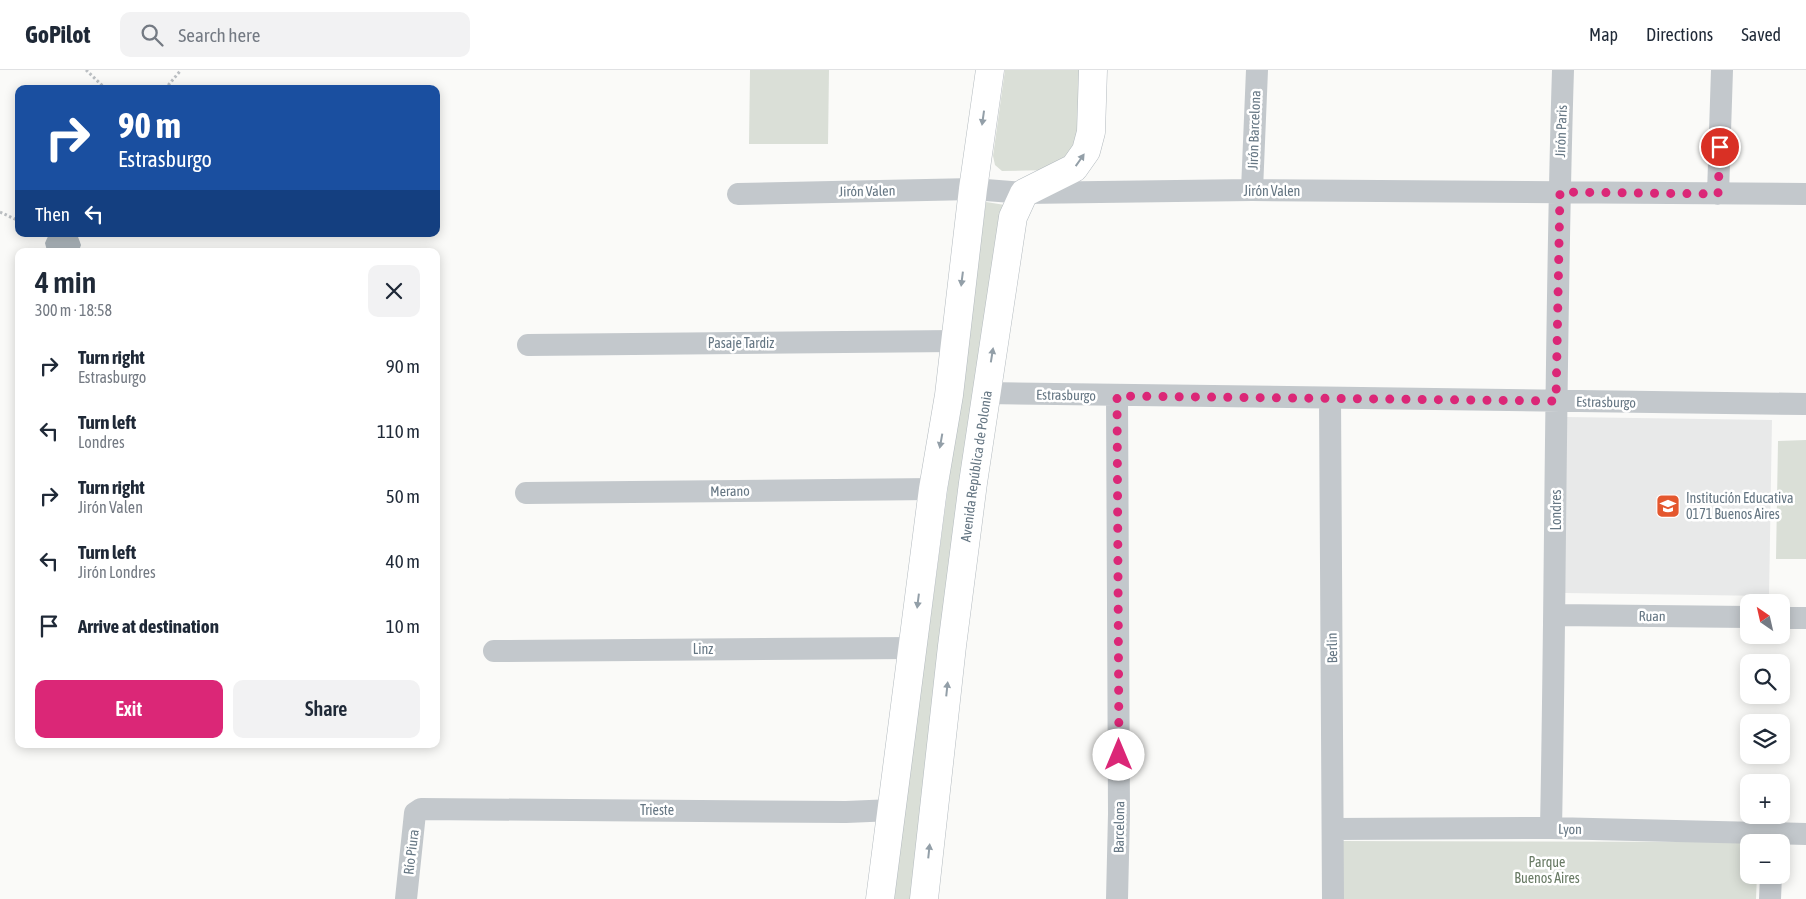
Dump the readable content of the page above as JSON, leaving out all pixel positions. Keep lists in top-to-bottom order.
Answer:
{
  "streets": {
    "main road": ["Avenida República de Polonia"],
    "street": [
      "Jirón Barcelona",
      "Jirón Paris",
      "Jirón Valen",
      "Pasaje Tardiz",
      "Estrasburgo",
      "Merano",
      "Londres",
      "Ruan",
      "Berlin",
      "Linz",
      "Trieste",
      "Barcelona",
      "Lyon",
      "Río Piura"
    ]
  },
  "crossings": [
    ["Jirón Barcelona", "Jirón Valen"],
    ["Jirón Paris", "Jirón Valen"],
    ["Jirón Paris", "Londres"],
    ["Jirón Valen", "Avenida República de Polonia"],
    ["Jirón Valen", "Londres"],
    ["Estrasburgo", "Avenida República de Polonia"],
    ["Estrasburgo", "Londres"],
    ["Estrasburgo", "Berlin"],
    ["Estrasburgo", "Barcelona"],
    ["Londres", "Ruan"],
    ["Londres", "Lyon"],
    ["Berlin", "Lyon"],
    ["Trieste", "Río Piura"]
  ],
  "parks": ["Parque Buenos Aires"],
  "places": {
    "school or university": ["Institución Educativa 0171 Buenos Aires"]
  },
  "north": "top left",
  "page": {
    "header": "GoPilot",
    "search": "Search here",
    "nav": ["Map", "Directions", "Saved"],
    "turn": ["90 m", "Estrasburgo"],
    "then": "Then",
    "heading": ["4 min", "300 m · 18:58"],
    "list": [
      {
        "name": "Turn right",
        "note": "Estrasburgo",
        "value": "90 m"
      },
      {
        "name": "Turn left",
        "note": "Londres",
        "value": "110 m"
      },
      {
        "name": "Turn right",
        "note": "Jirón Valen",
        "value": "50 m"
      },
      {
        "name": "Turn left",
        "note": "Jirón Londres",
        "value": "40 m"
      },
      {
        "name": "Arrive at destination",
        "value": "10 m"
      }
    ],
    "map_buttons": ["+", "−"],
    "buttons": ["Exit", "Share"]
  }
}
